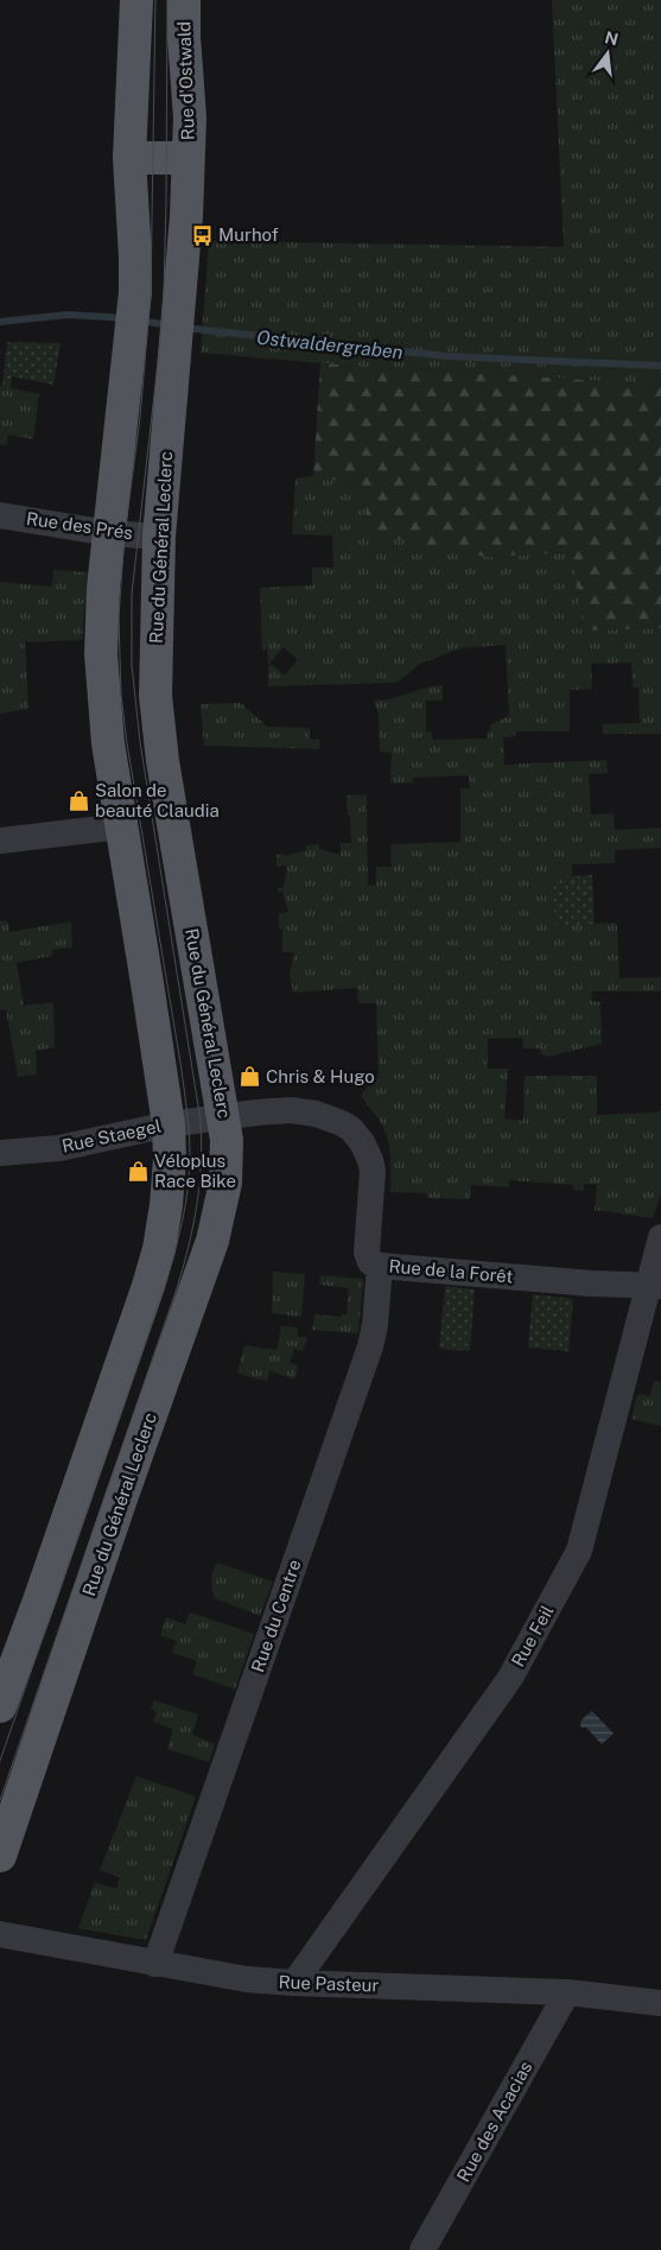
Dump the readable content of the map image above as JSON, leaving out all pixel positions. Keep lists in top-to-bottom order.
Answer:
{
  "streets": {
    "main road": ["Rue d'Ostwald", "Rue du Général Leclerc"],
    "street": [
      "Rue des Prés",
      "Rue Staegel",
      "Rue de la Forêt",
      "Rue du Centre",
      "Rue Feil",
      "Rue Pasteur",
      "Rue des Acacias"
    ]
  },
  "crossings": [
    ["Rue d'Ostwald", "Rue du Général Leclerc"],
    ["Rue des Prés", "Rue du Général Leclerc"],
    ["Rue du Général Leclerc", "Rue Staegel"],
    ["Rue du Général Leclerc", "Rue de la Forêt"],
    ["Rue Staegel", "Rue de la Forêt"],
    ["Rue de la Forêt", "Rue du Centre"],
    ["Rue de la Forêt", "Rue Feil"],
    ["Rue du Centre", "Rue Pasteur"],
    ["Rue Feil", "Rue Pasteur"],
    ["Rue Pasteur", "Rue des Acacias"]
  ],
  "water": ["Ostwaldergraben"],
  "places": {
    "bus stop": ["Murhof"],
    "shop": ["Salon de beauté Claudia", "Chris & Hugo", "Véloplus Race Bike"]
  },
  "north": "top"
}
